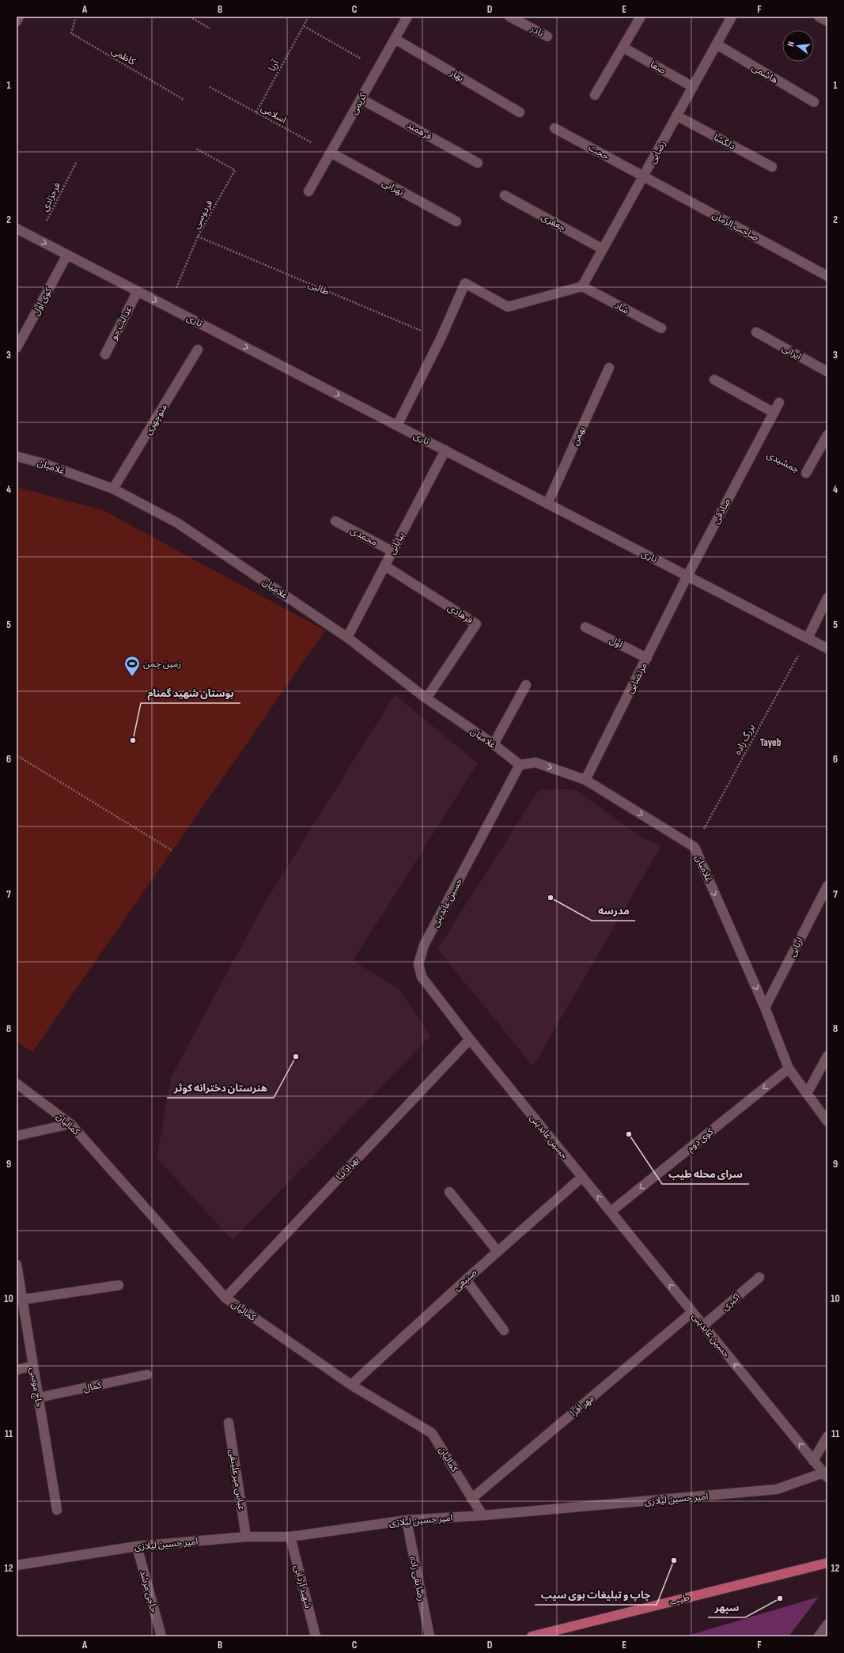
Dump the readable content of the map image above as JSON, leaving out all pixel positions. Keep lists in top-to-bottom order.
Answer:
{
  "streets": {
    "main road": ["طیب"],
    "street": [
      "نادر",
      "صفا",
      "هاشمی",
      "بهار",
      "کریمی",
      "فرهمند",
      "دلگشا",
      "حجت",
      "رضایی",
      "تهرانی",
      "جعفری",
      "صاحب الزمان",
      "کوی اول",
      "شاد",
      "تاری",
      "عدالت جو",
      "ایرانی",
      "منوچهری",
      "بهمن",
      "جمشیدی",
      "غلامیان",
      "صادقی",
      "محمدی",
      "بیابانی",
      "فرهادی",
      "اول",
      "مرتضایی",
      "حسین عابدینی",
      "اربابی",
      "کمالیان",
      "کوی دوم",
      "بهزاد نیا",
      "صنیعی",
      "اکبری",
      "کمال",
      "حاج موسی",
      "مهر افزا",
      "عباس میرعلینقی",
      "امیر حسین لیلازی",
      "رضا نقی زاده",
      "شهید آردانی",
      "حاجی مرشد"
    ],
    "path": [
      "کاظمی",
      "آریا",
      "اسلامی",
      "فرحزادی",
      "فردوسی",
      "طالبی",
      "بزرگ زاده"
    ]
  },
  "crossings": [
    ["آریا", "اسلامی"],
    ["صفا", "رضایی"],
    ["هاشمی", "رضایی"],
    ["بهار", "کریمی"],
    ["کریمی", "اسلامی"],
    ["کریمی", "فرهمند"],
    ["کریمی", "تهرانی"],
    ["اسلامی", "تهرانی"],
    ["دلگشا", "رضایی"],
    ["حجت", "رضایی"],
    ["حجت", "صاحب الزمان"],
    ["رضایی", "جعفری"],
    ["رضایی", "صاحب الزمان"],
    ["رضایی", "شاد"],
    ["فرحزادی", "تاری"],
    ["فردوسی", "طالبی"],
    ["فردوسی", "تاری"],
    ["کوی اول", "تاری"],
    ["تاری", "عدالت جو"],
    ["تاری", "بهمن"],
    ["تاری", "صادقی"],
    ["تاری", "بیابانی"],
    ["تاری", "مرتضایی"],
    ["تاری", "بزرگ زاده"],
    ["منوچهری", "غلامیان"],
    ["جمشیدی", "صادقی"],
    ["غلامیان", "بیابانی"],
    ["غلامیان", "فرهادی"],
    ["غلامیان", "مرتضایی"],
    ["غلامیان", "بزرگ زاده"],
    ["غلامیان", "حسین عابدینی"],
    ["غلامیان", "اربابی"],
    ["غلامیان", "کوی دوم"],
    ["صادقی", "مرتضایی"],
    ["محمدی", "بیابانی"],
    ["بیابانی", "فرهادی"],
    ["اول", "مرتضایی"],
    ["حسین عابدینی", "کوی دوم"],
    ["حسین عابدینی", "بهزاد نیا"],
    ["حسین عابدینی", "صنیعی"],
    ["حسین عابدینی", "اکبری"],
    ["حسین عابدینی", "مهر افزا"],
    ["حسین عابدینی", "امیر حسین لیلازی"],
    ["کمالیان", "بهزاد نیا"],
    ["کمالیان", "صنیعی"],
    ["کمالیان", "مهر افزا"],
    ["کمالیان", "امیر حسین لیلازی"],
    ["کمال", "حاج موسی"],
    ["عباس میرعلینقی", "امیر حسین لیلازی"],
    ["امیر حسین لیلازی", "رضا نقی زاده"],
    ["امیر حسین لیلازی", "شهید آردانی"],
    ["امیر حسین لیلازی", "حاجی مرشد"]
  ],
  "one_way": ["تاری", "حسین عابدینی", "کوی دوم"],
  "districts": ["Tayeb"],
  "places": {
    "sports": ["زمین چمن"],
    "other": [
      "بوستان شهید گمنام",
      "مدرسه",
      "هنرستان دخترانه کوثر",
      "سرای محله طیب",
      "چاپ و تبلیغات بوی سیب",
      "سپهر"
    ]
  },
  "north": "left",
  "grid": {
    "columns": [
      "A",
      "B",
      "C",
      "D",
      "E",
      "F"
    ],
    "rows": [
      "1",
      "2",
      "3",
      "4",
      "5",
      "6",
      "7",
      "8",
      "9",
      "10",
      "11",
      "12"
    ]
  }
}
